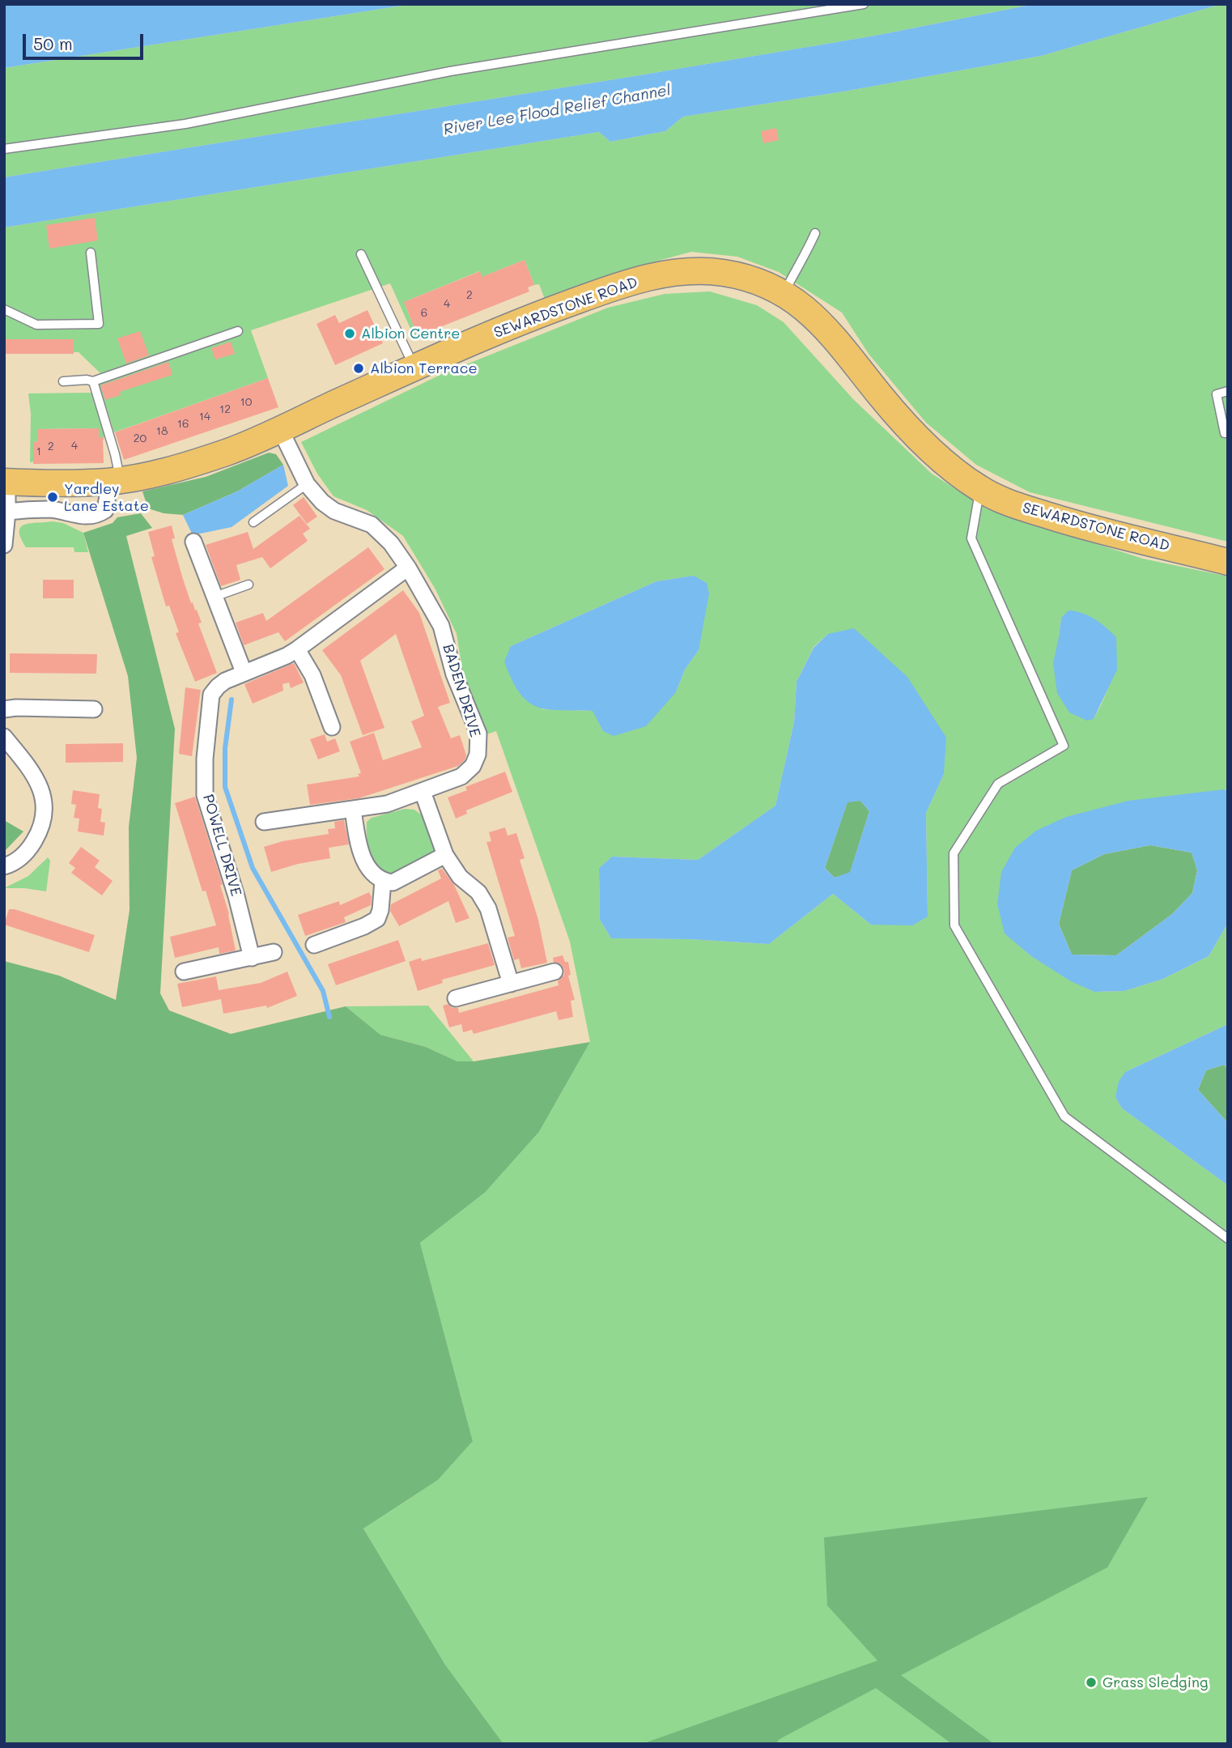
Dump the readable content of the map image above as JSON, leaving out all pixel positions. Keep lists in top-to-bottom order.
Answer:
{
  "streets": {
    "main road": ["SEWARDSTONE ROAD"],
    "street": ["BADEN DRIVE", "POWELL DRIVE"]
  },
  "crossings": [
    ["SEWARDSTONE ROAD", "BADEN DRIVE"],
    ["BADEN DRIVE", "POWELL DRIVE"]
  ],
  "water": ["River Lee Flood Relief Channel"],
  "places": [
    "Albion Centre",
    "Albion Terrace",
    "Yardley Lane Estate",
    "Grass Sledging"
  ],
  "house_numbers": [
    "2",
    "4",
    "6",
    "10",
    "12",
    "14",
    "16",
    "18",
    "20",
    "4",
    "2",
    "1"
  ],
  "scale_bar": "50 m"
}
